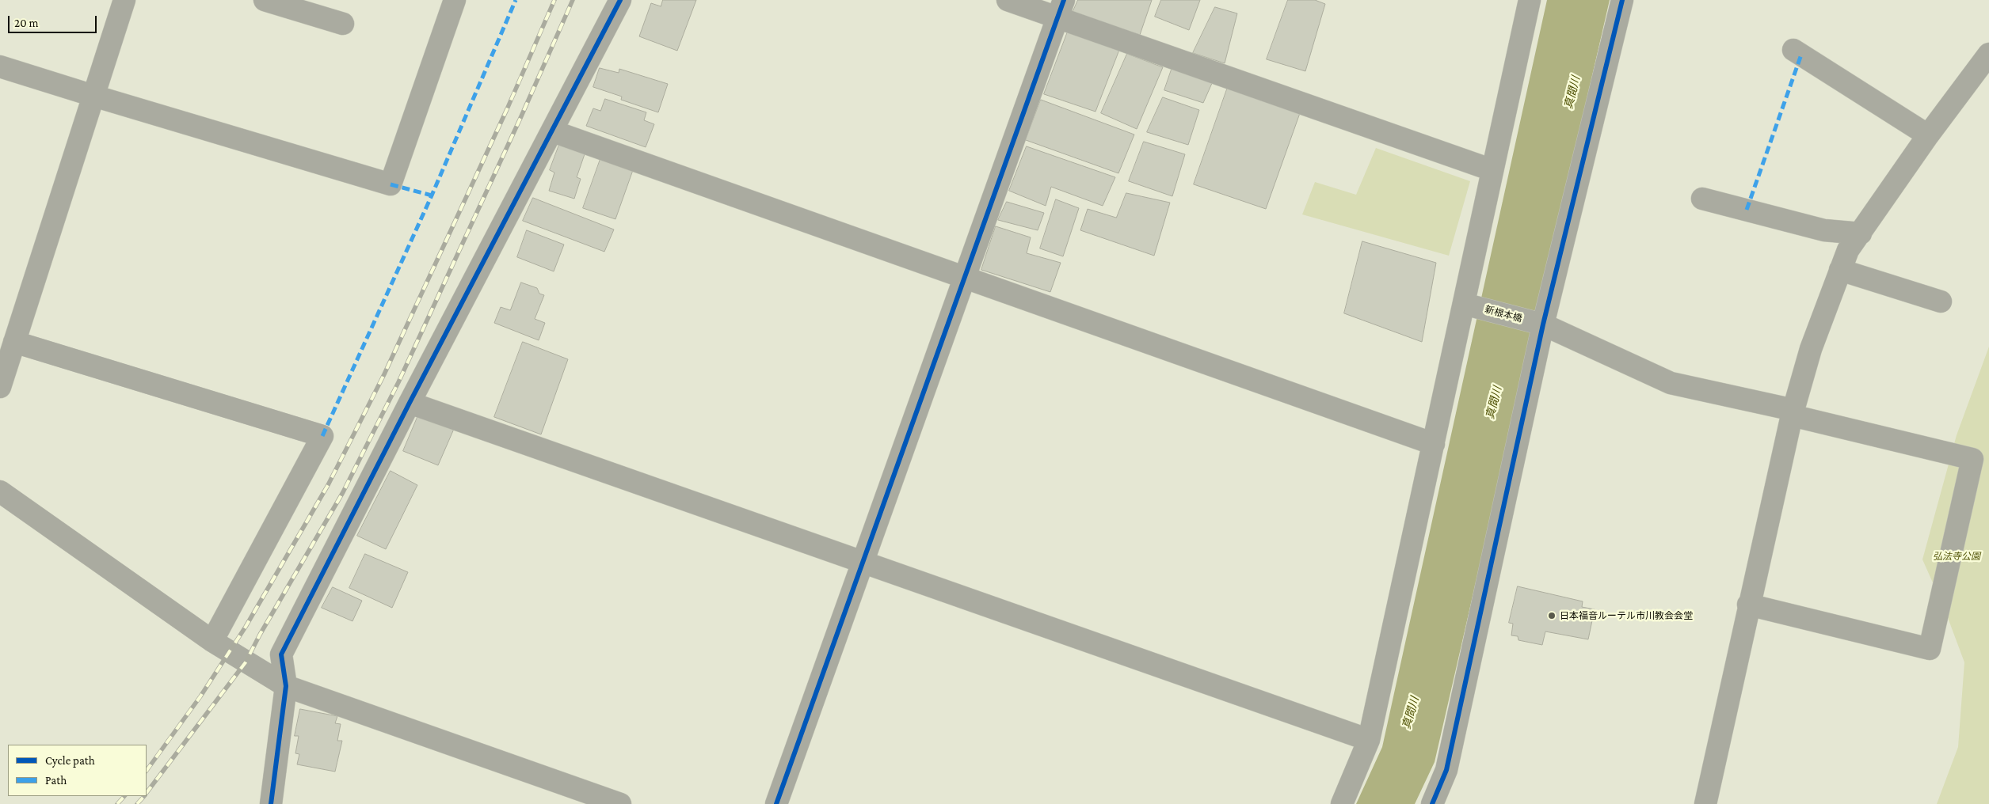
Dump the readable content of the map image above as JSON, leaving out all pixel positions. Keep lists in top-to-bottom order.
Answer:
{
  "streets": {
    "street": ["新根本橋"]
  },
  "water": ["真間川"],
  "parks": ["弘法寺公園"],
  "places": ["日本福音ルーテル市川教会会堂"],
  "legend": ["Cycle path", "Path"],
  "scale_bar": "20 m"
}
